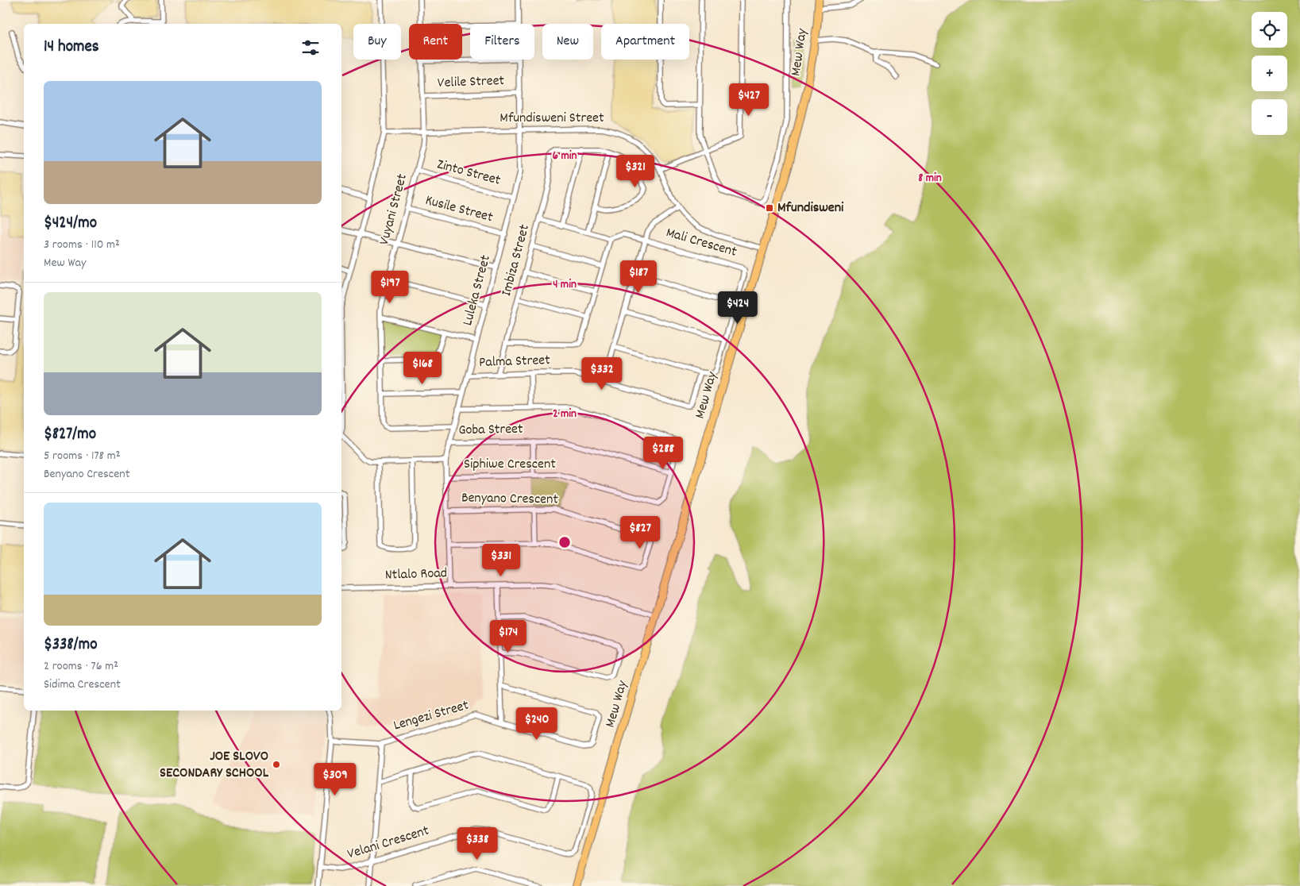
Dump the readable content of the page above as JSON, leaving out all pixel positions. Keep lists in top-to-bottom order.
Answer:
{
  "streets": {
    "main road": ["Mew Way"],
    "street": [
      "Velile Street",
      "Mfundisweni Street",
      "Zinto Street",
      "Vuyani Street",
      "Kusile Street",
      "Mali Crescent",
      "Imbiza Street",
      "Luleka Street",
      "Palma Street",
      "Goba Street",
      "Siphiwe Crescent",
      "Benyano Crescent",
      "Ntlalo Road",
      "Lengezi Street",
      "Velani Crescent"
    ]
  },
  "crossings": [
    ["Mew Way", "Mfundisweni Street"],
    ["Mew Way", "Ntlalo Road"],
    ["Velile Street", "Vuyani Street"],
    ["Velile Street", "Luleka Street"],
    ["Mfundisweni Street", "Vuyani Street"],
    ["Mfundisweni Street", "Luleka Street"],
    ["Zinto Street", "Vuyani Street"],
    ["Zinto Street", "Luleka Street"],
    ["Vuyani Street", "Kusile Street"],
    ["Vuyani Street", "Luleka Street"],
    ["Kusile Street", "Luleka Street"],
    ["Mali Crescent", "Imbiza Street"],
    ["Mali Crescent", "Palma Street"],
    ["Imbiza Street", "Palma Street"],
    ["Luleka Street", "Palma Street"],
    ["Luleka Street", "Goba Street"],
    ["Luleka Street", "Siphiwe Crescent"],
    ["Luleka Street", "Benyano Crescent"],
    ["Luleka Street", "Ntlalo Road"],
    ["Goba Street", "Siphiwe Crescent"]
  ],
  "places": {
    "transit": ["Mfundisweni"],
    "other": ["JOE SLOVO SECONDARY SCHOOL"]
  },
  "page": {
    "map_buttons": ["+", "−"],
    "chip": [
      "Buy",
      "Rent",
      "Filters",
      "New",
      "Apartment"
    ],
    "heading": "14 homes",
    "list": [
      {
        "name": "$424/mo",
        "note": "3 rooms · 110 m² · Mew Way"
      },
      {
        "name": "$827/mo",
        "note": "5 rooms · 178 m² · Benyano Crescent"
      },
      {
        "name": "$338/mo",
        "note": "2 rooms · 76 m² · Sidima Crescent"
      }
    ],
    "price": [
      "$427",
      "$321",
      "$187",
      "$197",
      "$424",
      "$168",
      "$332",
      "$288",
      "$827",
      "$331",
      "$174",
      "$240",
      "$309",
      "$338"
    ]
  },
  "rings": [
    "6 min",
    "8 min",
    "4 min",
    "2 min"
  ]
}
